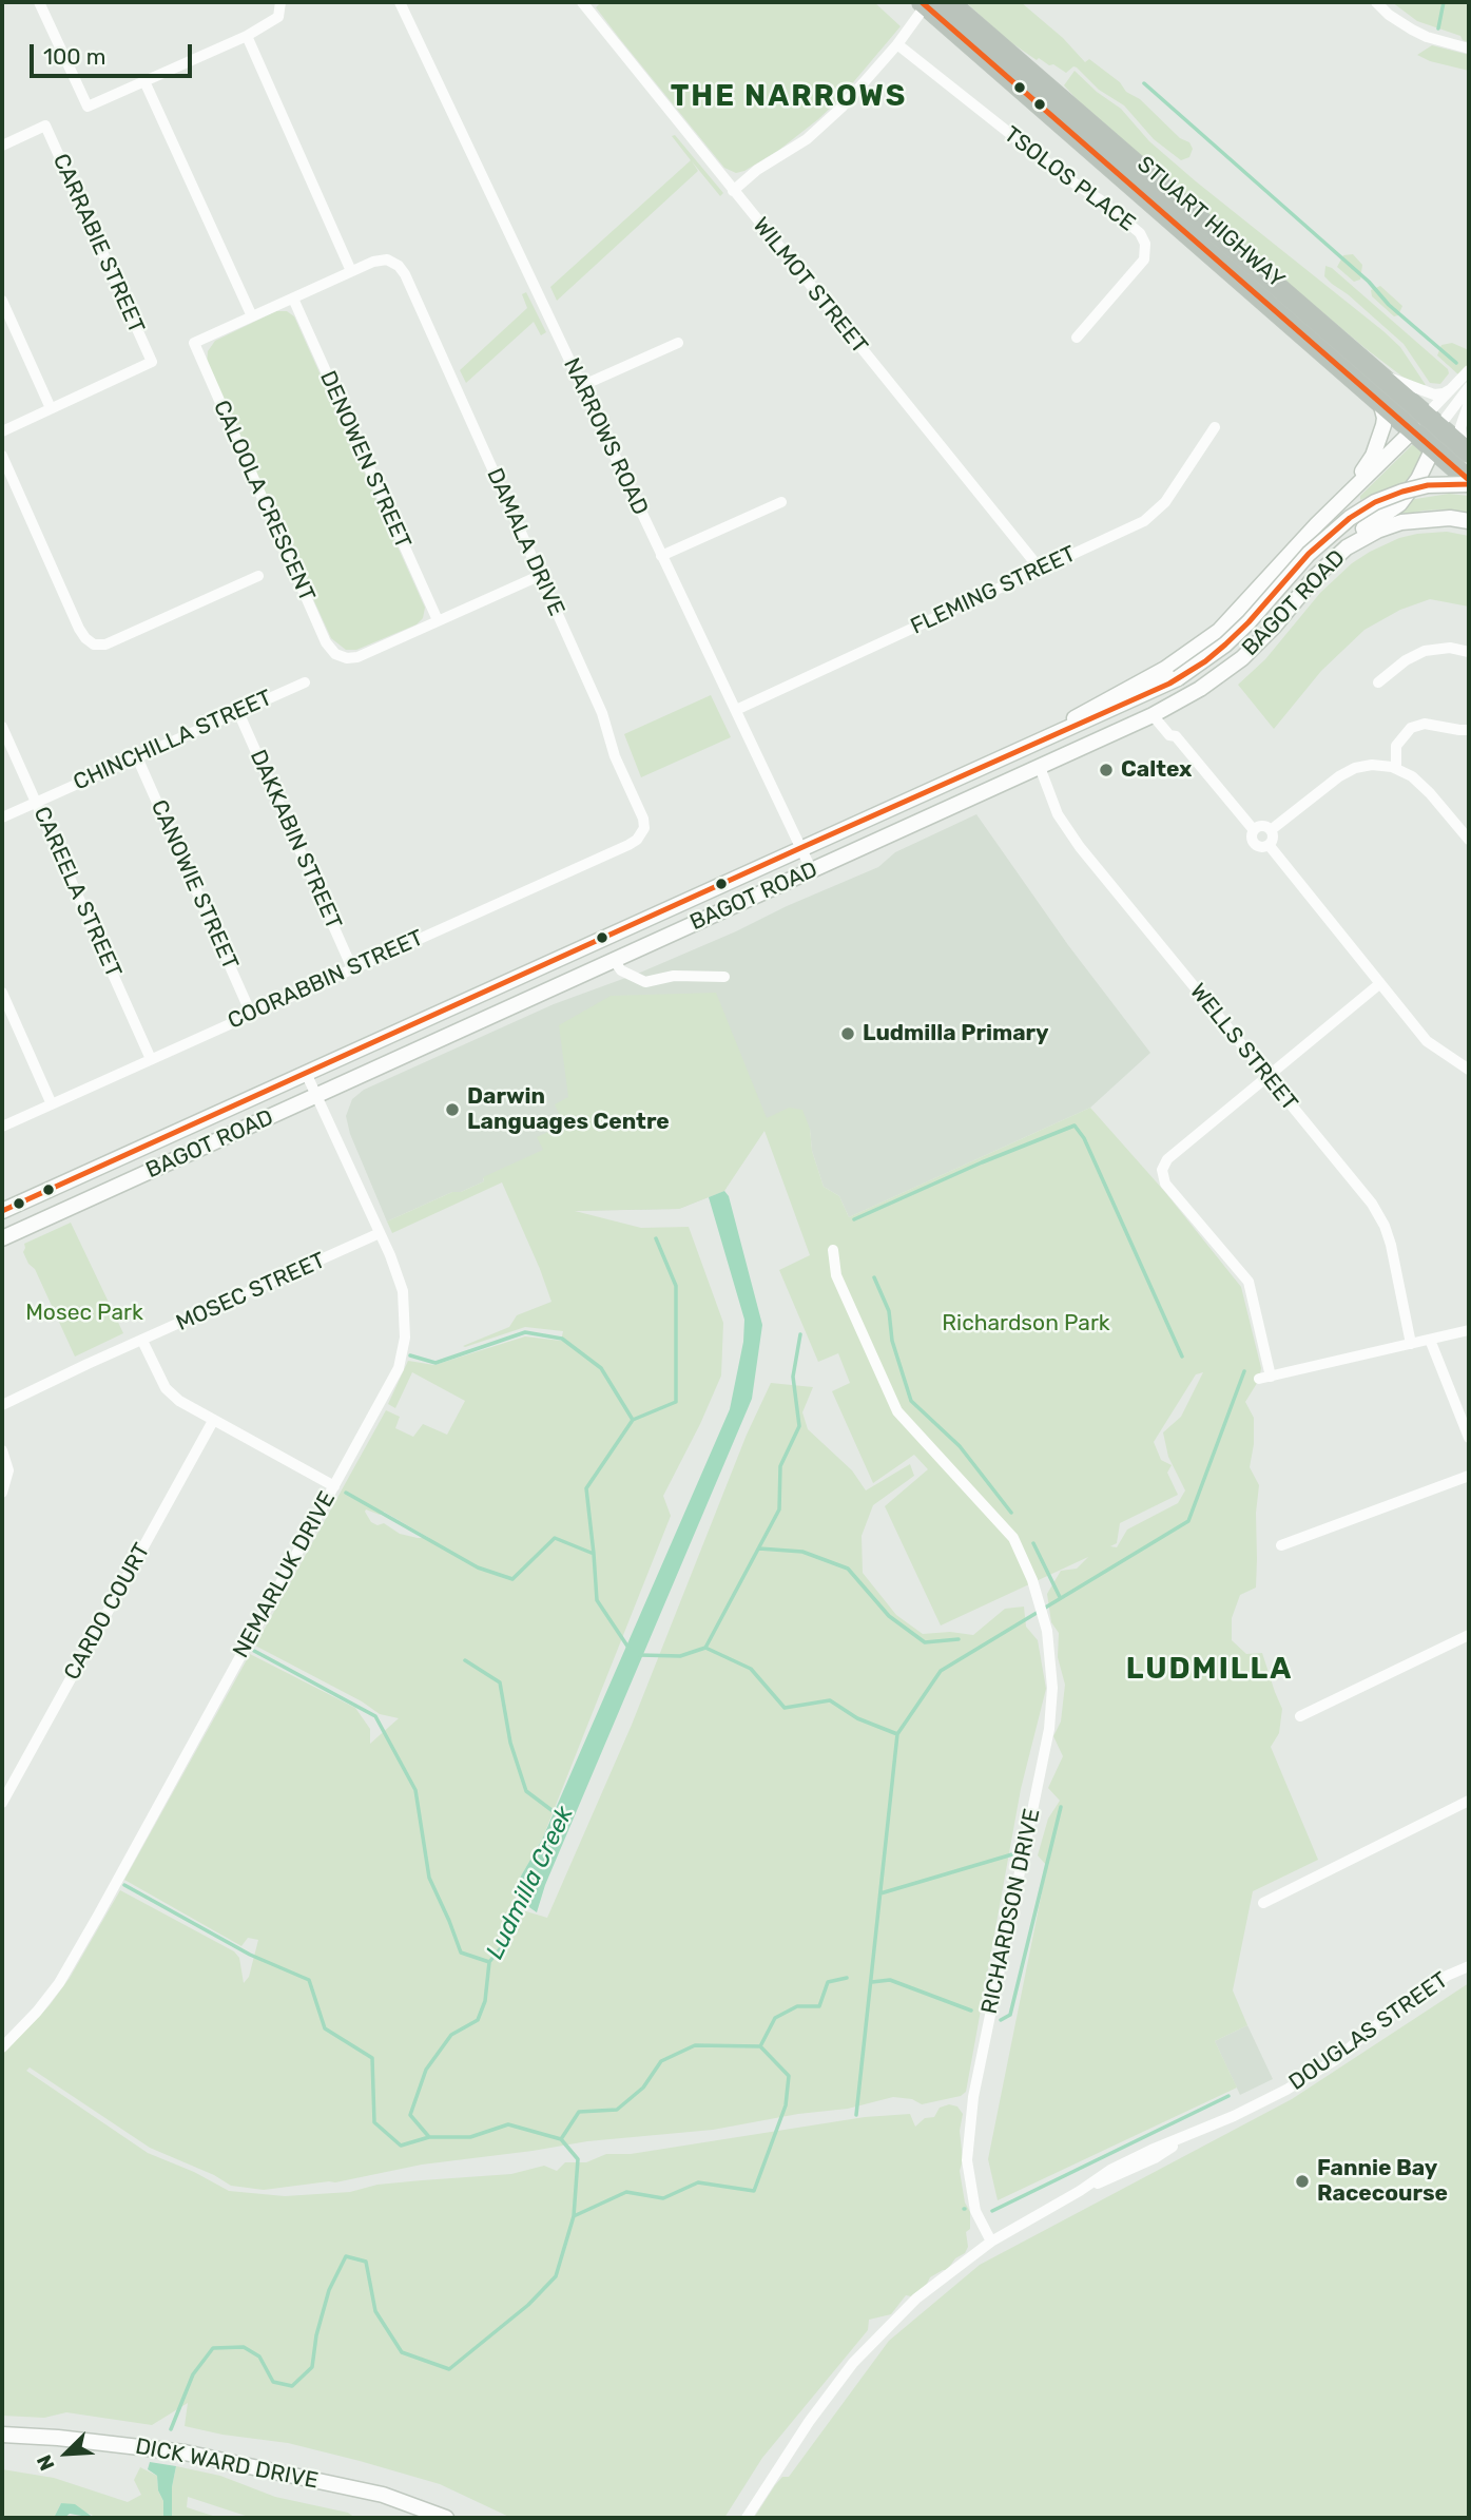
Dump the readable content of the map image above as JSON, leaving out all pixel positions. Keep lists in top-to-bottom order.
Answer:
{
  "streets": {
    "highway": ["STUART HIGHWAY"],
    "main road": ["BAGOT ROAD", "DICK WARD DRIVE"],
    "street": [
      "TSOLOS PLACE",
      "CARRABIE STREET",
      "WILMOT STREET",
      "NARROWS ROAD",
      "DENOWEN STREET",
      "CALOOLA CRESCENT",
      "DAMALA DRIVE",
      "FLEMING STREET",
      "CHINCHILLA STREET",
      "DAKKABIN STREET",
      "CANOWIE STREET",
      "CAREELA STREET",
      "COORABBIN STREET",
      "WELLS STREET",
      "MOSEC STREET",
      "NEMARLUK DRIVE",
      "CARDO COURT",
      "RICHARDSON DRIVE",
      "DOUGLAS STREET"
    ]
  },
  "crossings": [
    ["STUART HIGHWAY", "BAGOT ROAD"],
    ["WILMOT STREET", "FLEMING STREET"],
    ["NARROWS ROAD", "FLEMING STREET"],
    ["NARROWS ROAD", "BAGOT ROAD"],
    ["DENOWEN STREET", "CALOOLA CRESCENT"],
    ["DAMALA DRIVE", "COORABBIN STREET"],
    ["BAGOT ROAD", "WELLS STREET"],
    ["BAGOT ROAD", "NEMARLUK DRIVE"],
    ["CHINCHILLA STREET", "DAKKABIN STREET"],
    ["CHINCHILLA STREET", "CANOWIE STREET"],
    ["CHINCHILLA STREET", "CAREELA STREET"],
    ["DAKKABIN STREET", "COORABBIN STREET"],
    ["CANOWIE STREET", "COORABBIN STREET"],
    ["CAREELA STREET", "COORABBIN STREET"],
    ["MOSEC STREET", "NEMARLUK DRIVE"],
    ["RICHARDSON DRIVE", "DOUGLAS STREET"]
  ],
  "districts": ["THE NARROWS", "LUDMILLA"],
  "water": ["Ludmilla Creek"],
  "parks": ["Mosec Park", "Richardson Park"],
  "places": [
    "Caltex",
    "Ludmilla Primary",
    "Darwin Languages Centre",
    "Fannie Bay Racecourse"
  ],
  "scale_bar": "100 m",
  "north": "bottom left"
}
